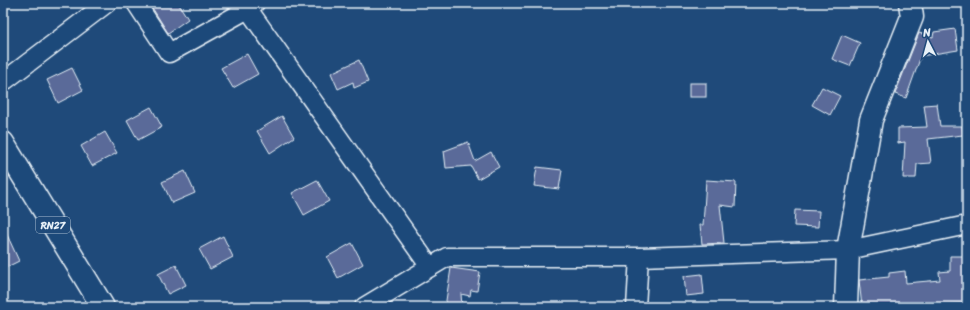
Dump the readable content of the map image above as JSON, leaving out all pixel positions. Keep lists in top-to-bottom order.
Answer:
{
  "streets": {
    "street": ["RN27"]
  },
  "north": "top"
}
